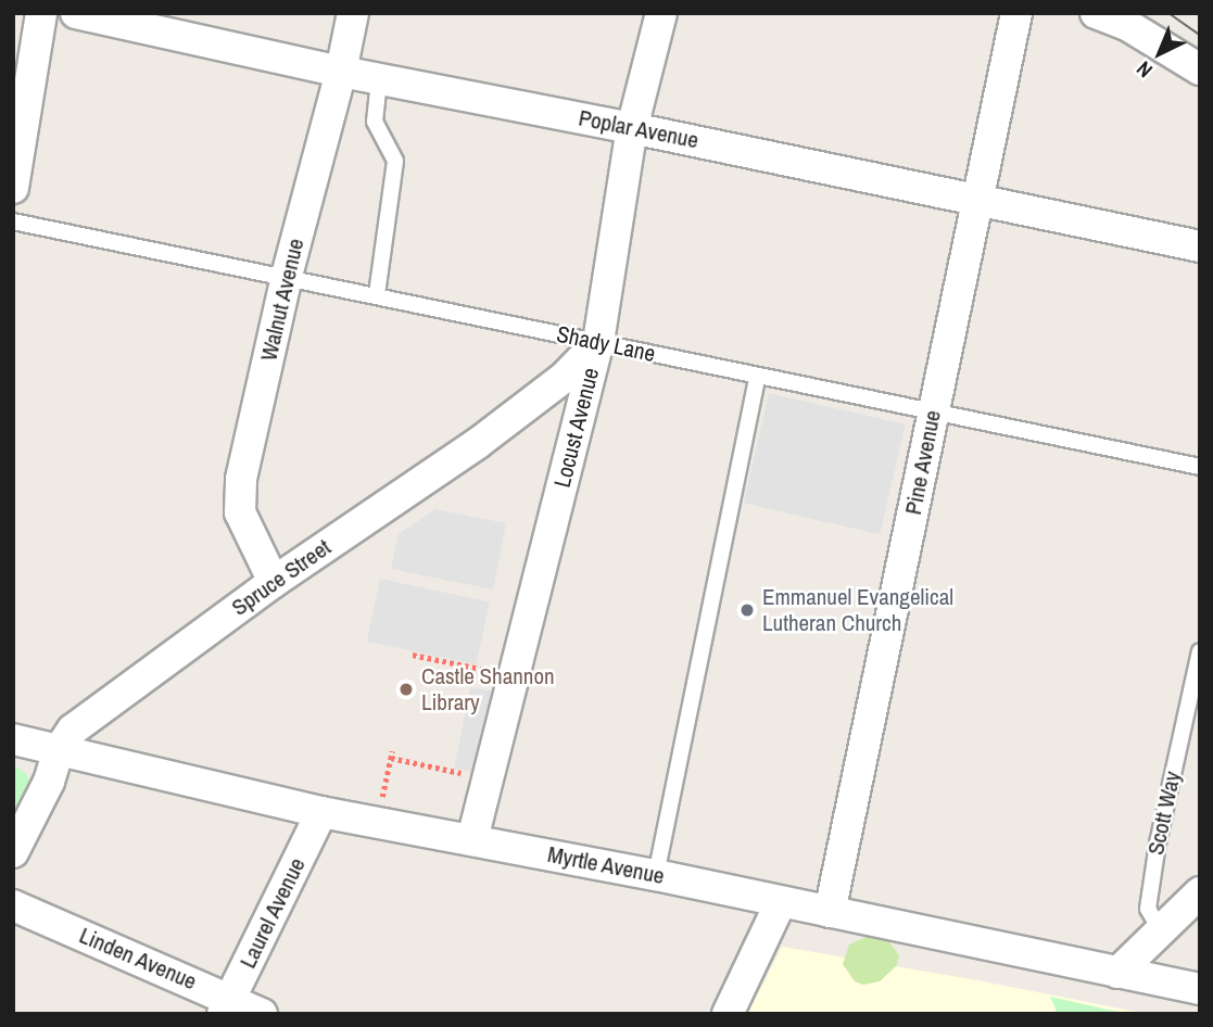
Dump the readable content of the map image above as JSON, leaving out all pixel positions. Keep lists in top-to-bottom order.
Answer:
{
  "streets": {
    "street": [
      "Poplar Avenue",
      "Walnut Avenue",
      "Locust Avenue",
      "Pine Avenue",
      "Spruce Street",
      "Myrtle Avenue",
      "Laurel Avenue",
      "Linden Avenue"
    ],
    "lane": ["Shady Lane", "Scott Way"]
  },
  "crossings": [
    ["Poplar Avenue", "Walnut Avenue"],
    ["Poplar Avenue", "Locust Avenue"],
    ["Poplar Avenue", "Pine Avenue"],
    ["Walnut Avenue", "Shady Lane"],
    ["Walnut Avenue", "Spruce Street"],
    ["Shady Lane", "Locust Avenue"],
    ["Shady Lane", "Pine Avenue"],
    ["Shady Lane", "Spruce Street"],
    ["Locust Avenue", "Spruce Street"],
    ["Locust Avenue", "Myrtle Avenue"],
    ["Pine Avenue", "Myrtle Avenue"],
    ["Spruce Street", "Myrtle Avenue"],
    ["Myrtle Avenue", "Laurel Avenue"],
    ["Laurel Avenue", "Linden Avenue"]
  ],
  "places": ["Emmanuel Evangelical Lutheran Church", "Castle Shannon Library"],
  "north": "bottom left"
}
